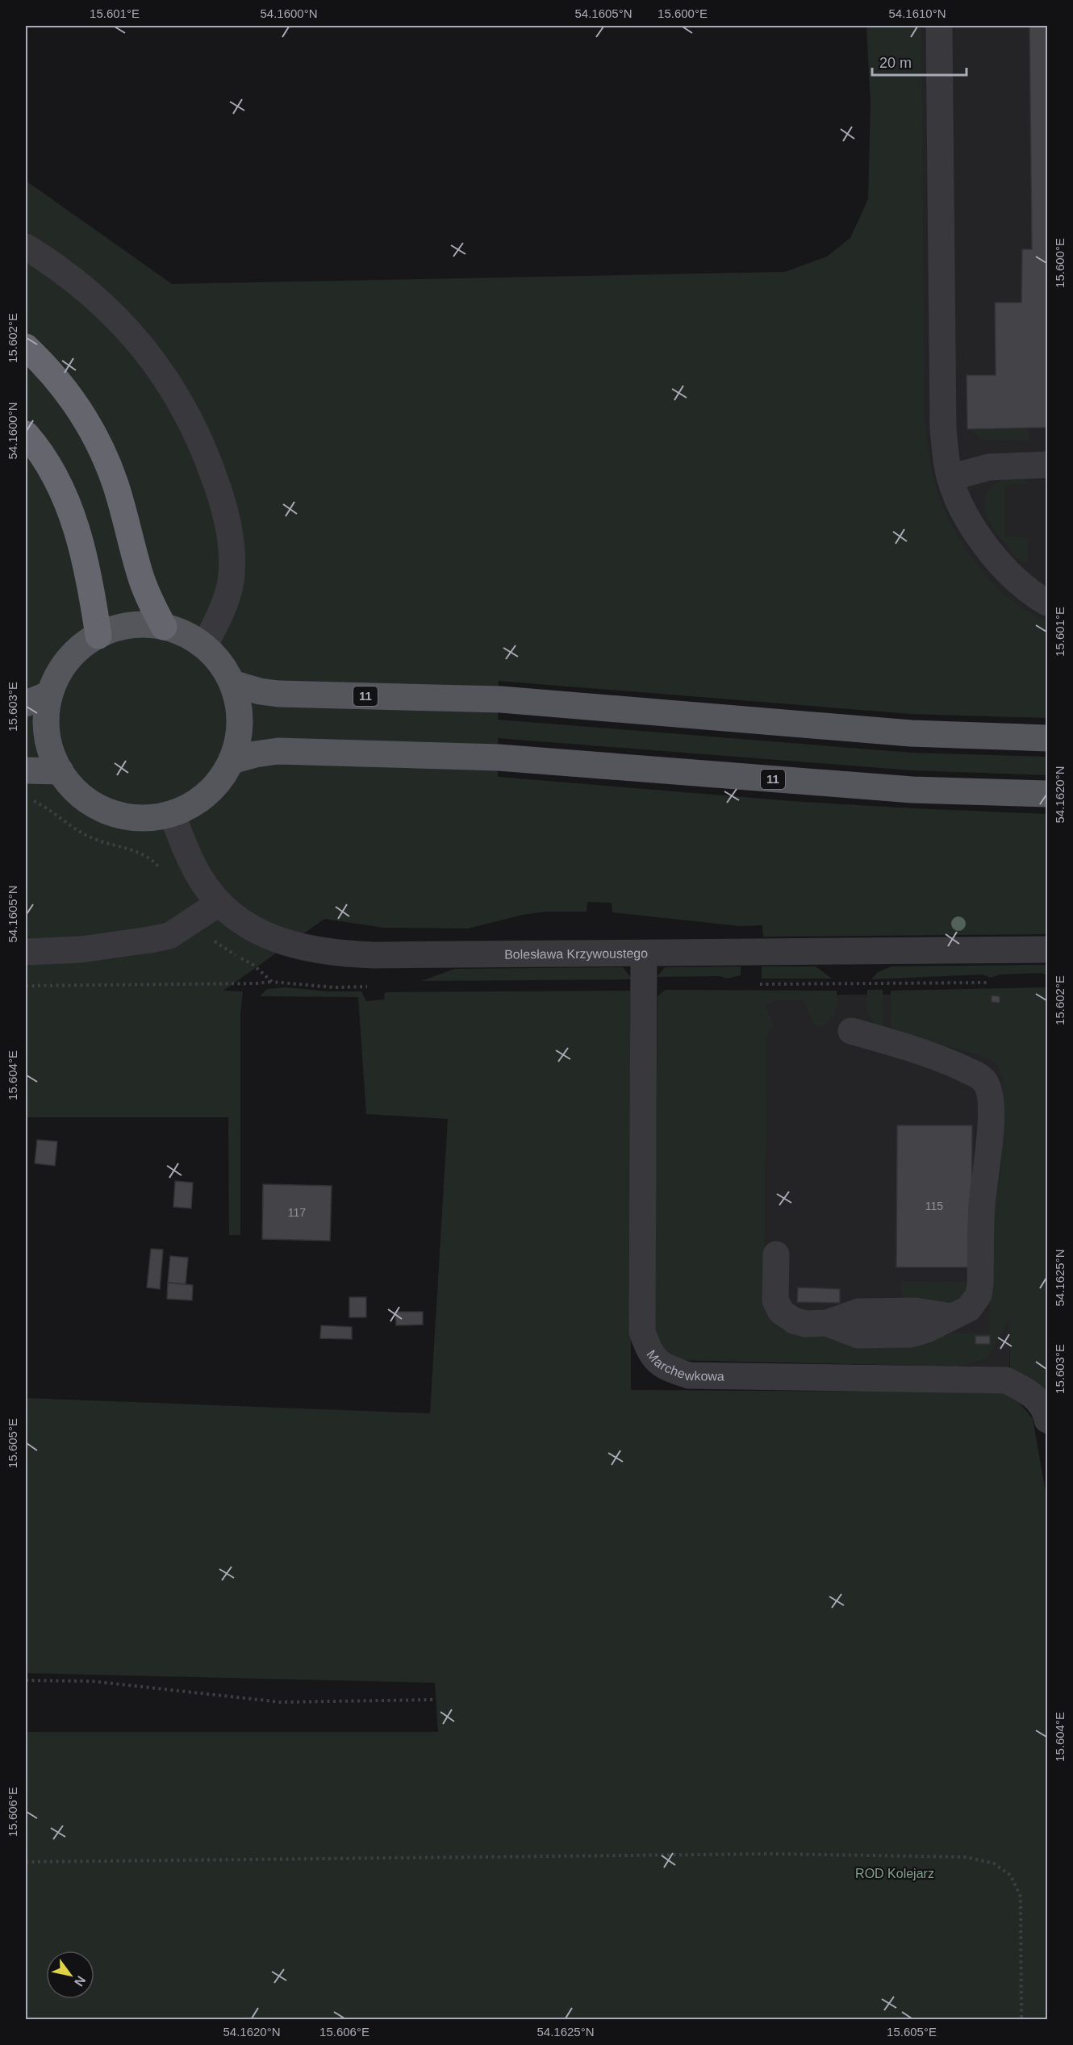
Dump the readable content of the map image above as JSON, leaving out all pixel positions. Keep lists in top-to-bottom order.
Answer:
{
  "streets": {
    "main road": ["11"],
    "street": ["Bolesława Krzywoustego", "Marchewkowa"]
  },
  "crossings": [
    ["Bolesława Krzywoustego", "Marchewkowa"]
  ],
  "parks": ["ROD Kolejarz"],
  "house_numbers": ["115", "117"],
  "scale_bar": "20 m",
  "north": "bottom right",
  "coordinates": [
    "15.601°E",
    "54.1600°N",
    "54.1605°N",
    "15.600°E",
    "54.1610°N",
    "15.602°E",
    "15.603°E",
    "54.1620°N",
    "15.604°E",
    "54.1625°N",
    "15.605°E",
    "15.606°E"
  ]
}
